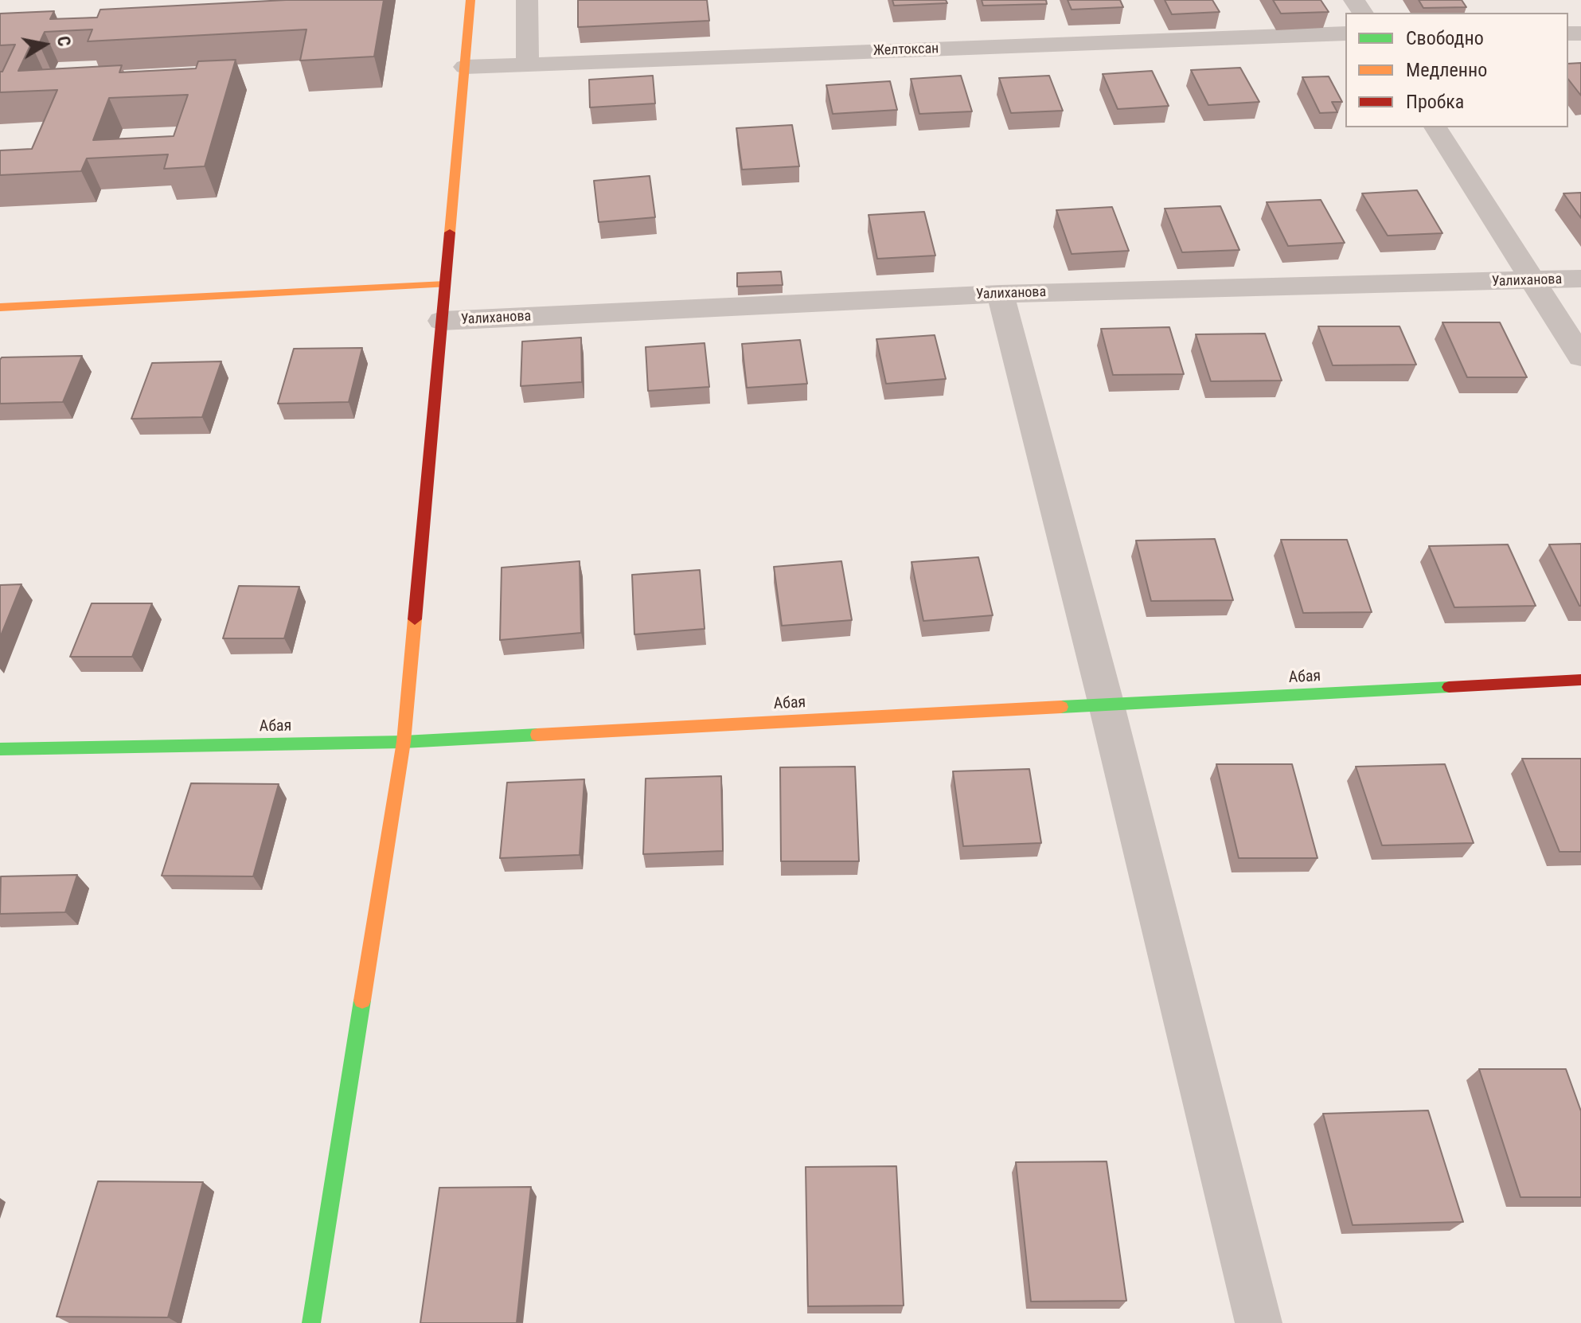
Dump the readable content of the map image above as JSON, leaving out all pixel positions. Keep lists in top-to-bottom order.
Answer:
{
  "streets": {
    "street": ["Желтоксан", "Уалиханова", "Абая"]
  },
  "legend": ["Свободно", "Медленно", "Пробка"],
  "north": "right"
}
